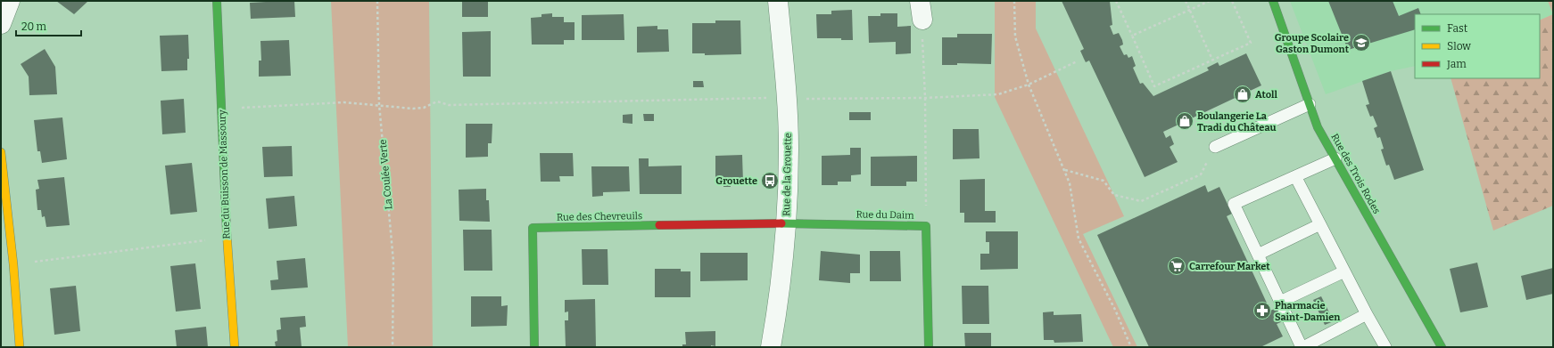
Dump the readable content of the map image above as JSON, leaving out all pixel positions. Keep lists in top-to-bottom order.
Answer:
{
  "streets": {
    "street": [
      "Rue des Trois Rodes",
      "Rue du Buisson de Massoury",
      "Rue de la Grouette",
      "Rue du Daim",
      "Rue des Chevreuils"
    ],
    "path": ["La Coulée Verte"]
  },
  "crossings": [
    ["Rue de la Grouette", "Rue du Daim"],
    ["Rue de la Grouette", "Rue des Chevreuils"],
    ["Rue du Daim", "Rue des Chevreuils"]
  ],
  "places": {
    "school or university": ["Groupe Scolaire Gaston Dumont"],
    "shop": ["Atoll", "Boulangerie La Tradi du Château"],
    "bus stop": ["Grouette"],
    "supermarket": ["Carrefour Market"],
    "pharmacy": ["Pharmacie Saint-Damien"]
  },
  "legend": ["Fast", "Slow", "Jam"],
  "scale_bar": "20 m"
}
